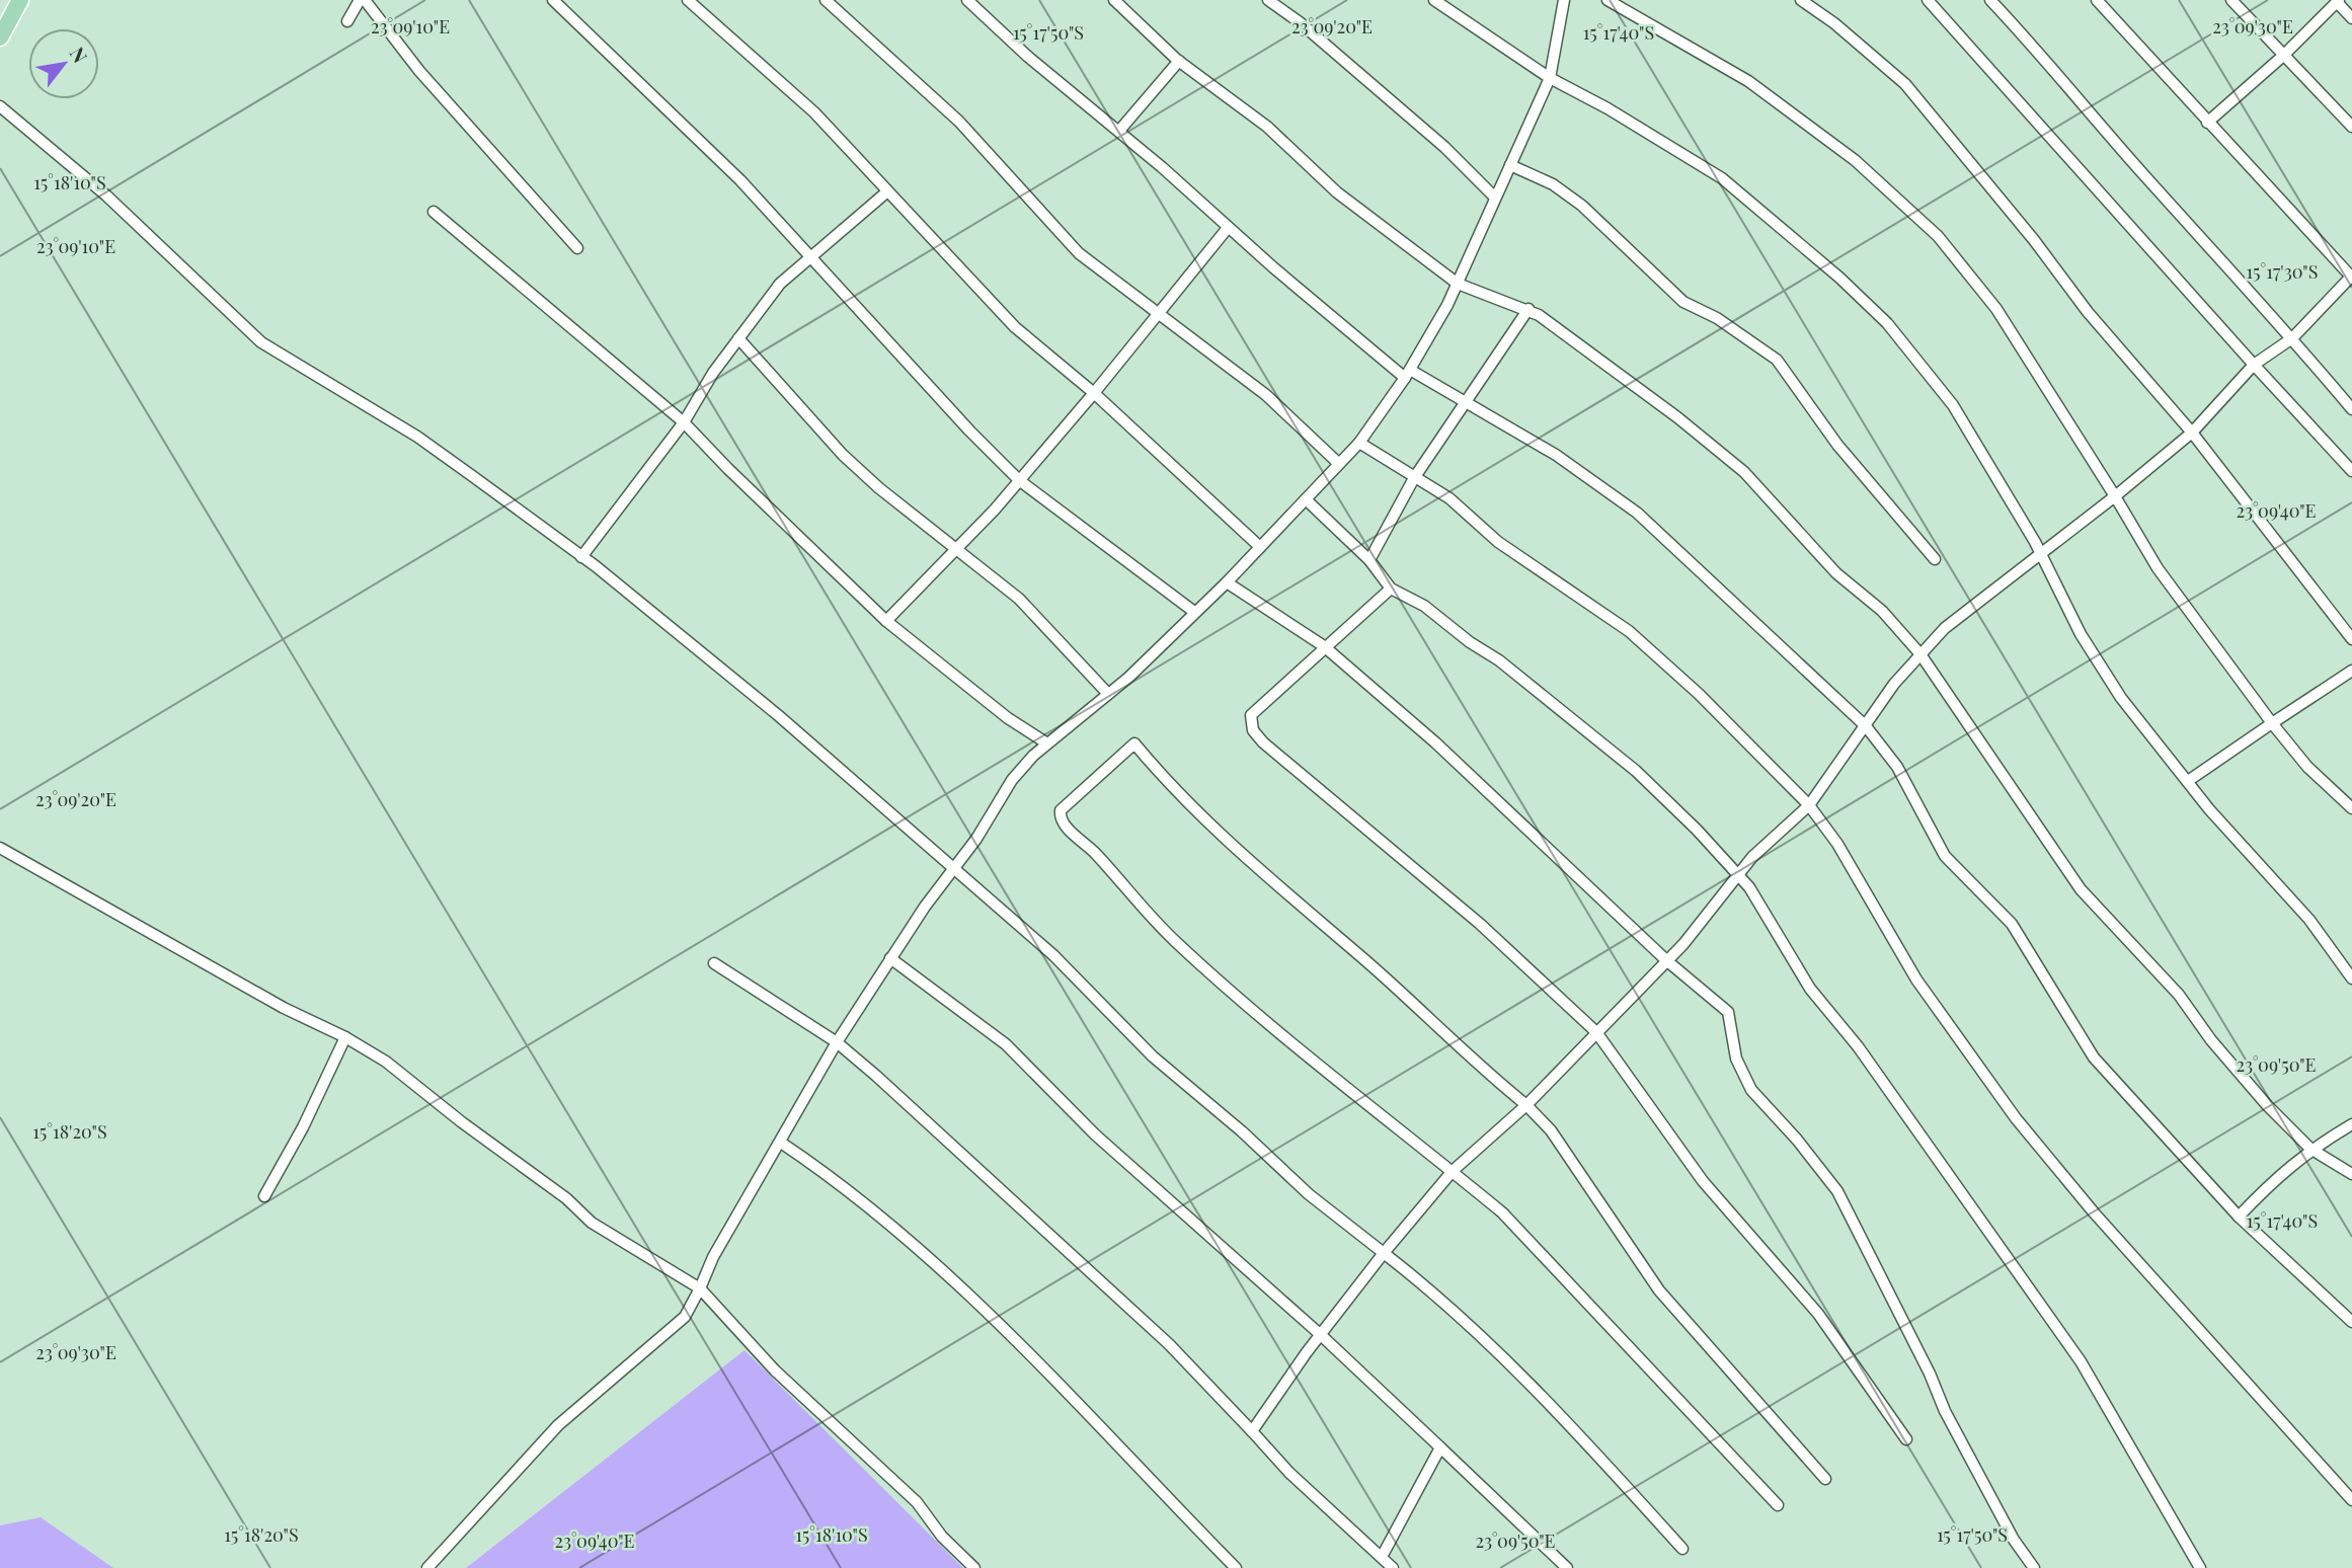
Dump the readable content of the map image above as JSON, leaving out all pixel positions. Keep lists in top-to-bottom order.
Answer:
{
  "north": "top right",
  "coordinates": [
    "23°09'30\"E",
    "23°09'10\"E",
    "23°09'20\"E",
    "15°17'50\"S",
    "15°17'40\"S",
    "15°18'10\"S",
    "15°17'30\"S",
    "23°09'40\"E",
    "23°09'50\"E",
    "15°18'20\"S"
  ]
}
